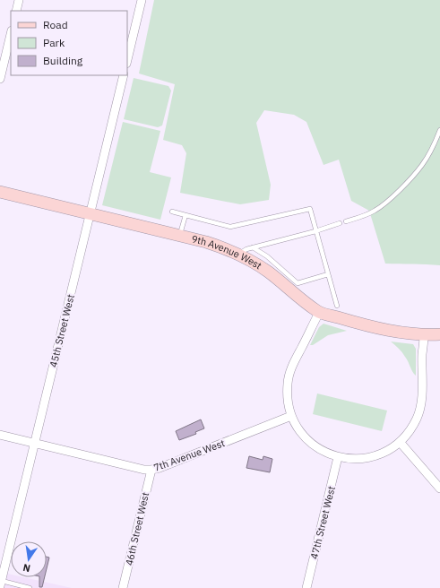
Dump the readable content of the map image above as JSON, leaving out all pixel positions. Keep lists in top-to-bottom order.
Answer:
{
  "streets": {
    "street": [
      "9th Avenue West",
      "45th Street West",
      "7th Avenue West",
      "47th Street West",
      "46th Street West"
    ]
  },
  "crossings": [
    ["9th Avenue West", "45th Street West"],
    ["45th Street West", "7th Avenue West"],
    ["7th Avenue West", "46th Street West"]
  ],
  "legend": ["Road", "Park", "Building"],
  "north": "bottom"
}
